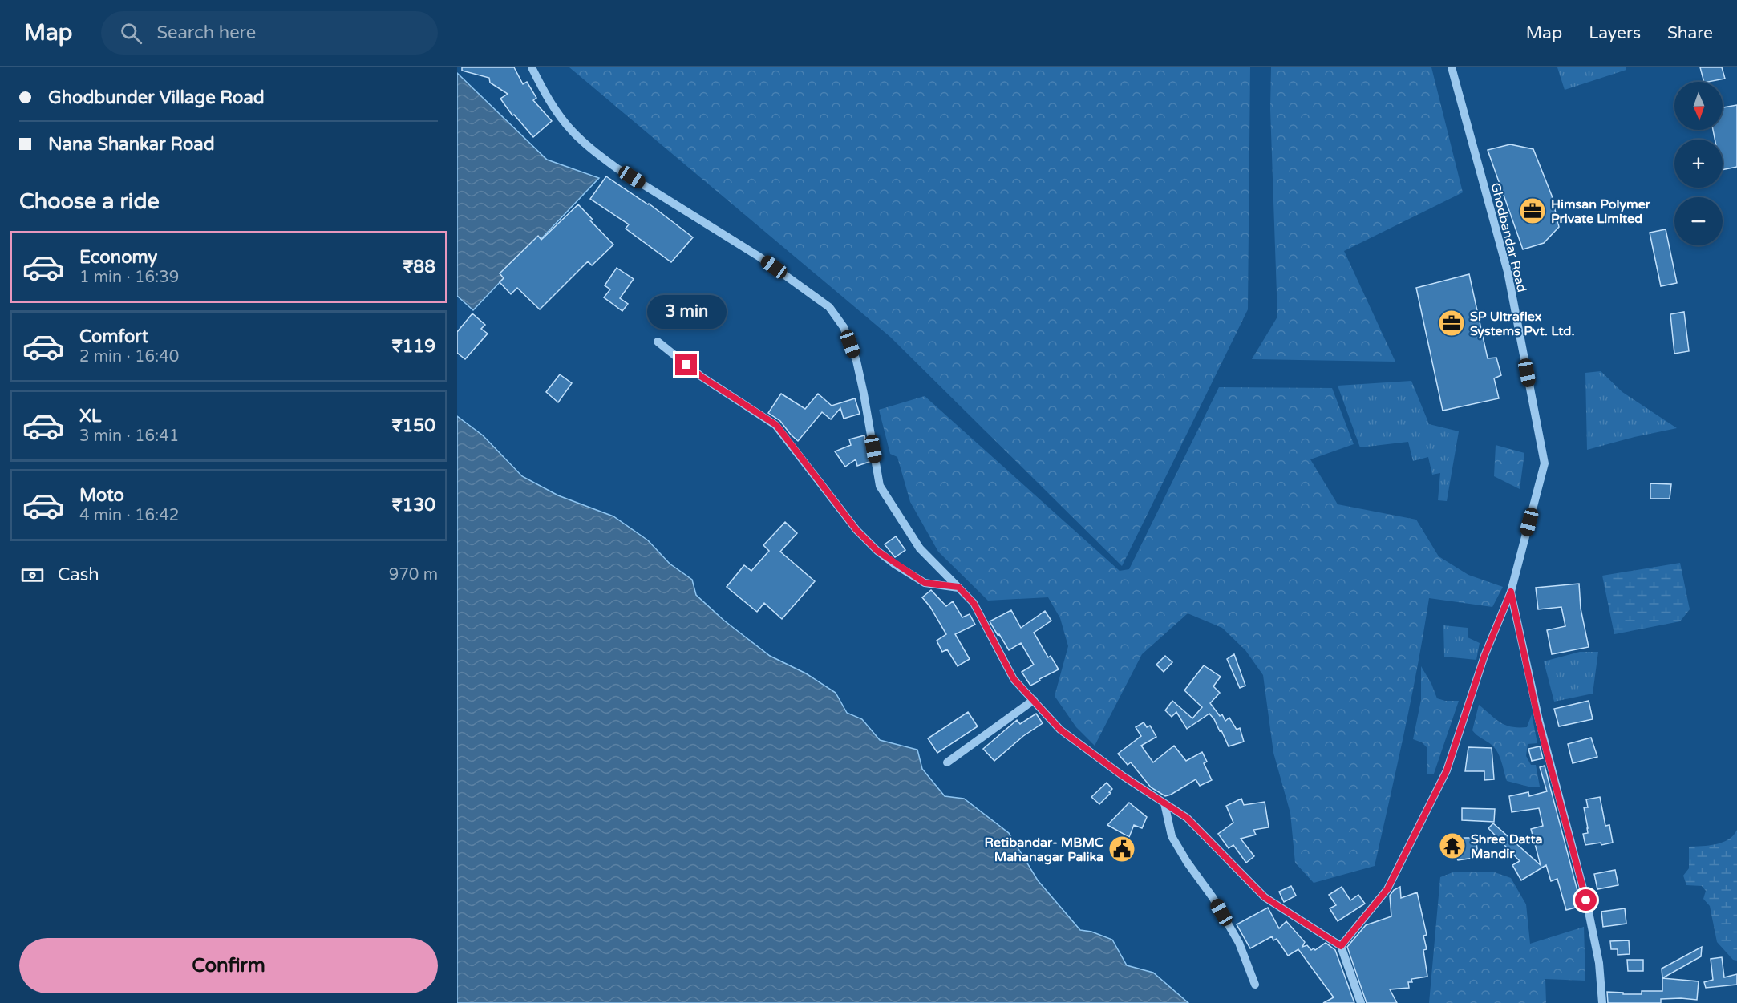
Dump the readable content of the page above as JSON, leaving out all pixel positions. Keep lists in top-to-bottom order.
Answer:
{
  "streets": {
    "street": ["Ghodbandar Road"]
  },
  "places": {
    "office": ["Himsan Polymer Private Limited", "SP Ultraflex Systems Pvt. Ltd."],
    "temple": ["Shree Datta Mandir"],
    "public building": ["Retibandar- MBMC Mahanagar Palika"]
  },
  "north": "bottom",
  "page": {
    "header": "Map",
    "search": "Search here",
    "nav": ["Map", "Layers", "Share"],
    "banner": ["Ghodbunder Village Road", "Nana Shankar Road"],
    "map_buttons": ["+", "−"],
    "heading": "Choose a ride",
    "list": [
      {
        "name": "Economy",
        "note": "1 min · 16:39",
        "value": "₹88"
      },
      {
        "name": "Comfort",
        "note": "2 min · 16:40",
        "value": "₹119"
      },
      {
        "name": "XL",
        "note": "3 min · 16:41",
        "value": "₹150"
      },
      {
        "name": "Moto",
        "note": "4 min · 16:42",
        "value": "₹130"
      }
    ],
    "bubble": "3 min",
    "pay": ["Cash", "970 m"],
    "buttons": "Confirm"
  }
}
